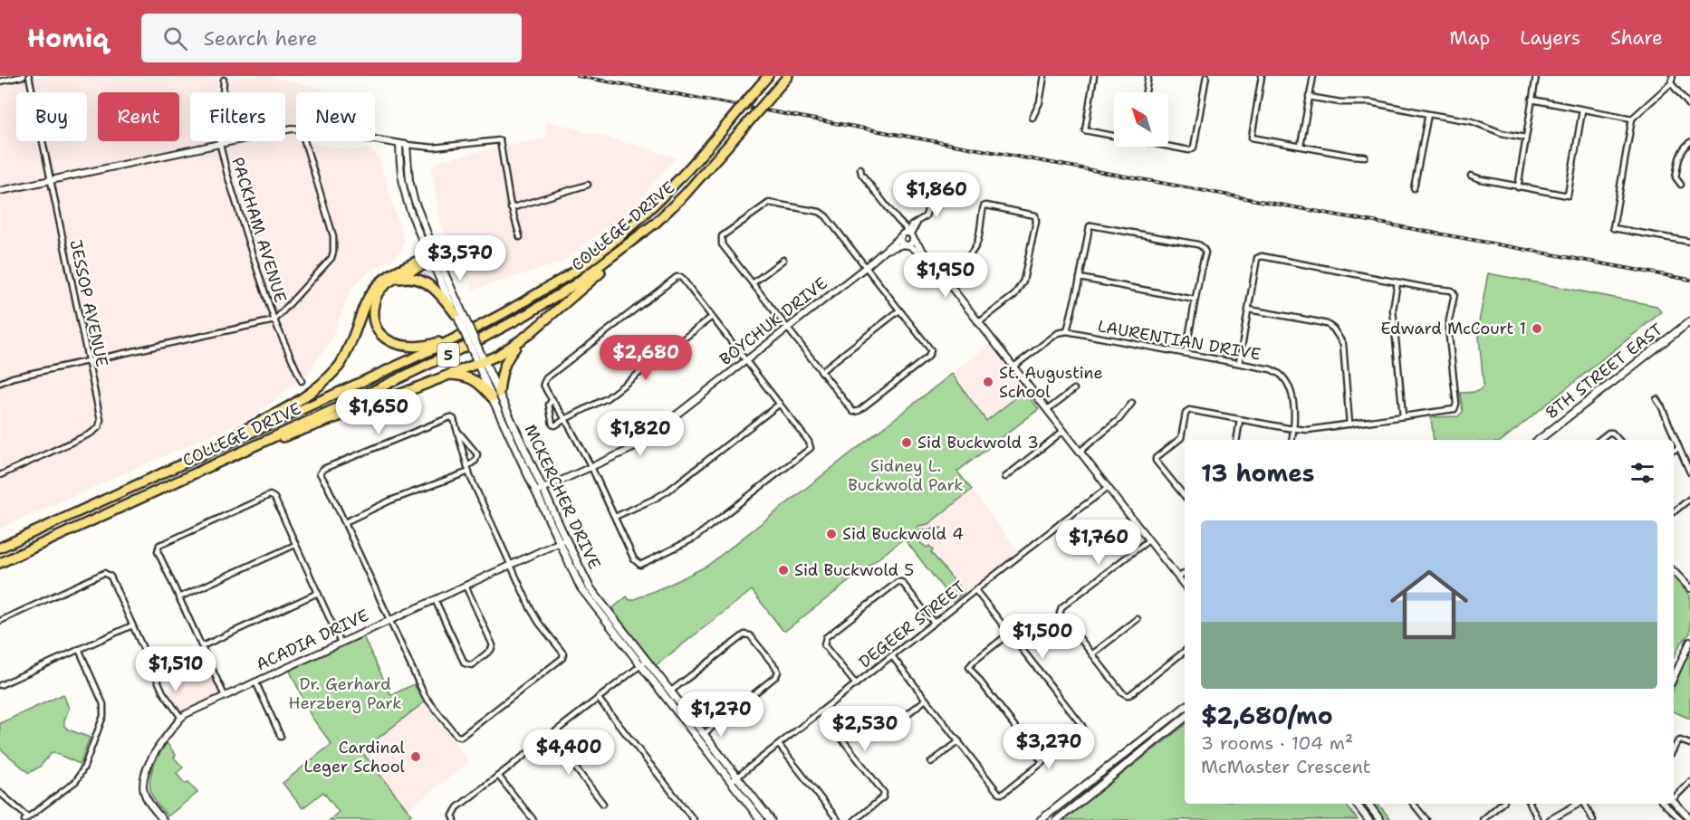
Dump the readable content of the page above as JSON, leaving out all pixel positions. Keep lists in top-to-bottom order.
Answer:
{
  "streets": {
    "highway": ["COLLEGE DRIVE", "5"],
    "main road": ["8TH STREET EAST", "MCKERCHER DRIVE"],
    "street": [
      "PACKHAM AVENUE",
      "JESSOP AVENUE",
      "BOYCHUK DRIVE",
      "LAURENTIAN DRIVE",
      "DEGEER STREET",
      "ACADIA DRIVE"
    ]
  },
  "crossings": [
    ["BOYCHUK DRIVE", "MCKERCHER DRIVE"],
    ["MCKERCHER DRIVE", "DEGEER STREET"],
    ["MCKERCHER DRIVE", "ACADIA DRIVE"]
  ],
  "parks": ["Sidney L. Buckwold Park", "Dr. Gerhard Herzberg Park"],
  "places": [
    "Edward McCourt 1",
    "St. Augustine School",
    "Sid Buckwold 3",
    "Sid Buckwold 4",
    "Sid Buckwold 5",
    "Cardinal Leger School"
  ],
  "north": "top left",
  "page": {
    "header": "Homiq",
    "search": "Search here",
    "nav": ["Map", "Layers", "Share"],
    "chip": [
      "Buy",
      "Rent",
      "Filters",
      "New"
    ],
    "price": [
      "$1,860",
      "$3,570",
      "$1,950",
      "$2,680",
      "$1,650",
      "$1,820",
      "$1,760",
      "$1,500",
      "$1,510",
      "$1,270",
      "$2,530",
      "$3,270",
      "$4,400"
    ],
    "heading": "13 homes",
    "list": [
      {
        "name": "$2,680/mo",
        "note": "3 rooms · 104 m² · McMaster Crescent"
      }
    ]
  }
}
